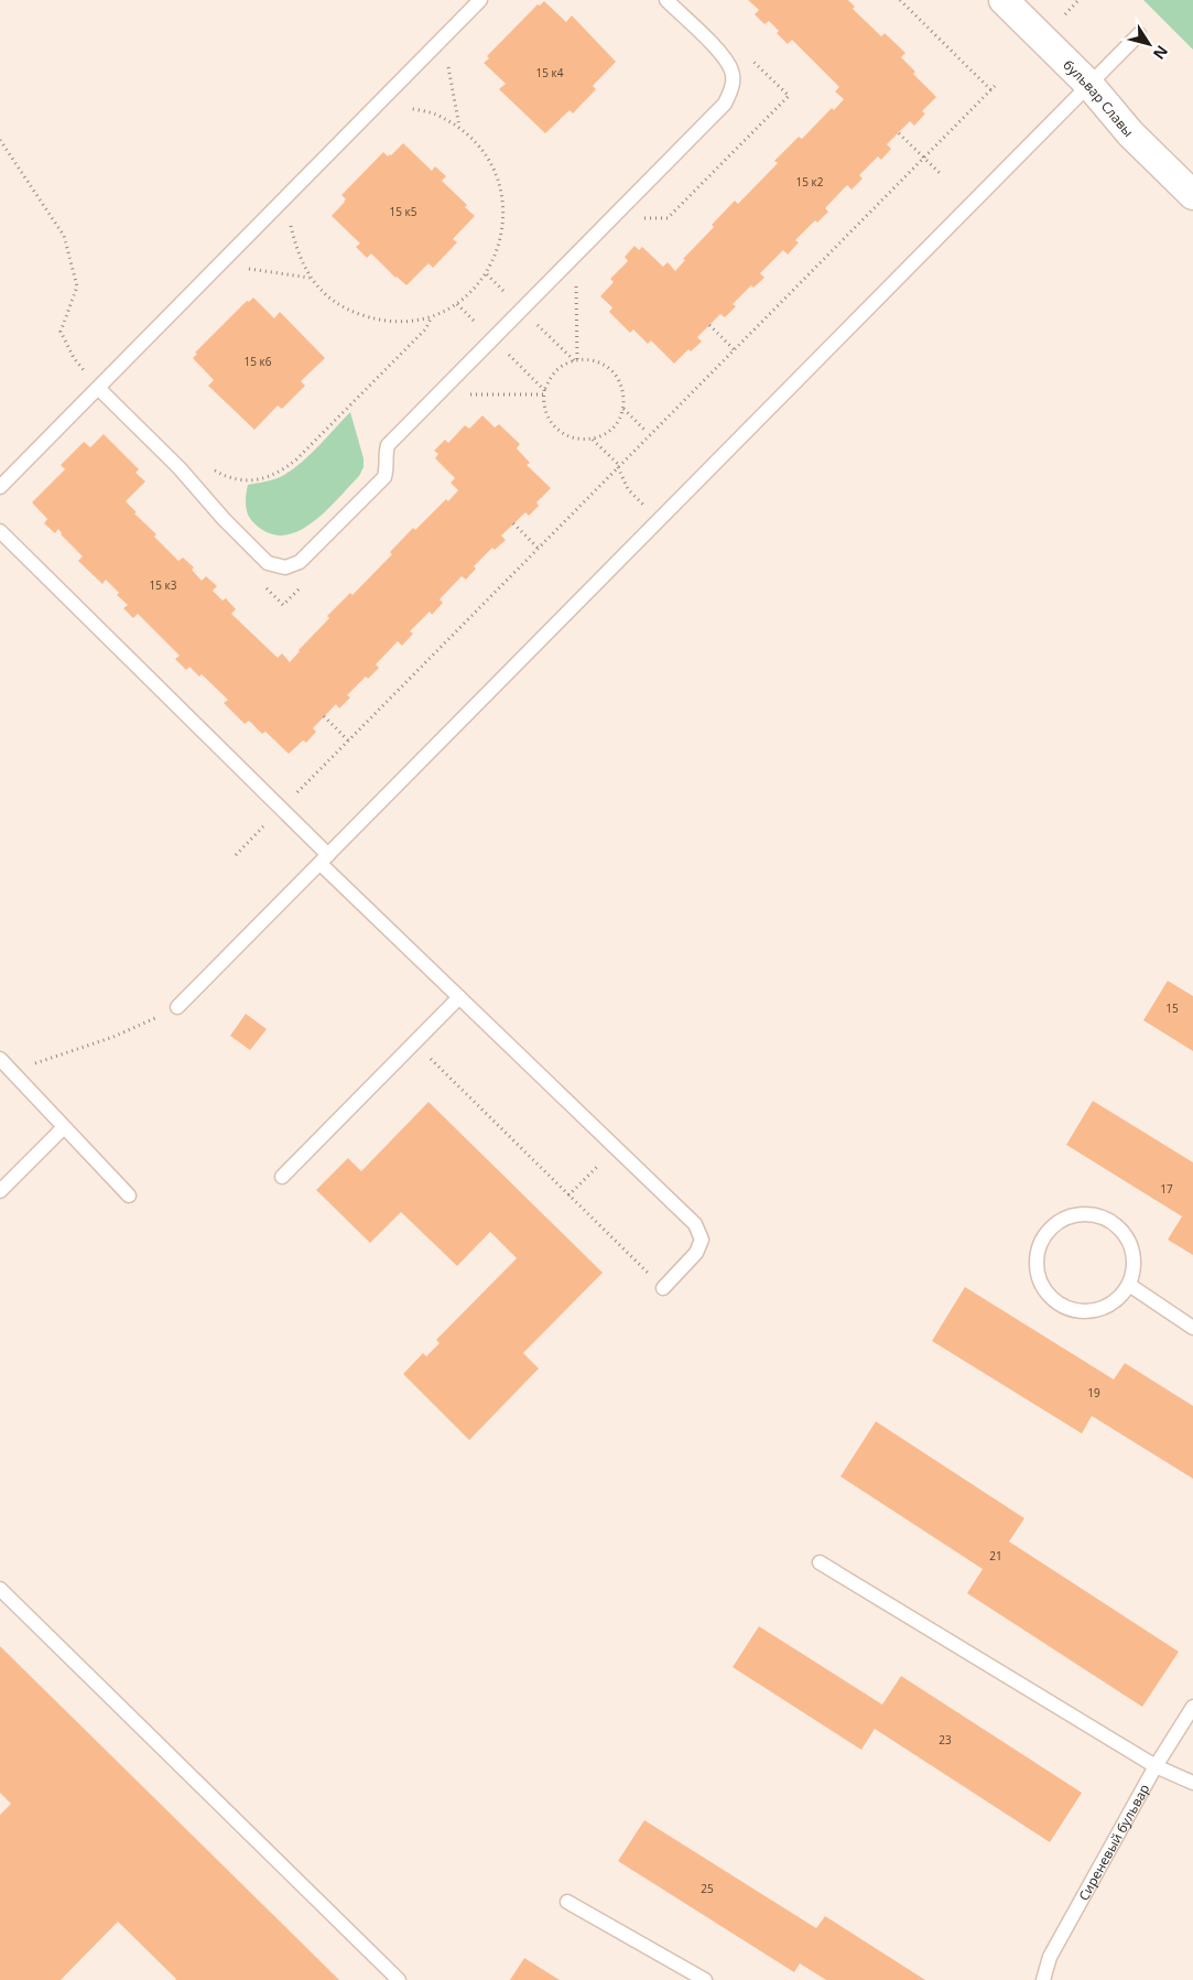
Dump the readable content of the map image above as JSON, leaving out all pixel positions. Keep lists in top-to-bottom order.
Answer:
{
  "streets": {
    "street": ["бульвар Славы"],
    "lane": ["Сиреневый бульвар"]
  },
  "house_numbers": [
    "15 к4",
    "15 к2",
    "15 к5",
    "15 к6",
    "15 к3",
    "15",
    "17",
    "19",
    "21",
    "23",
    "25"
  ],
  "north": "bottom right"
}
